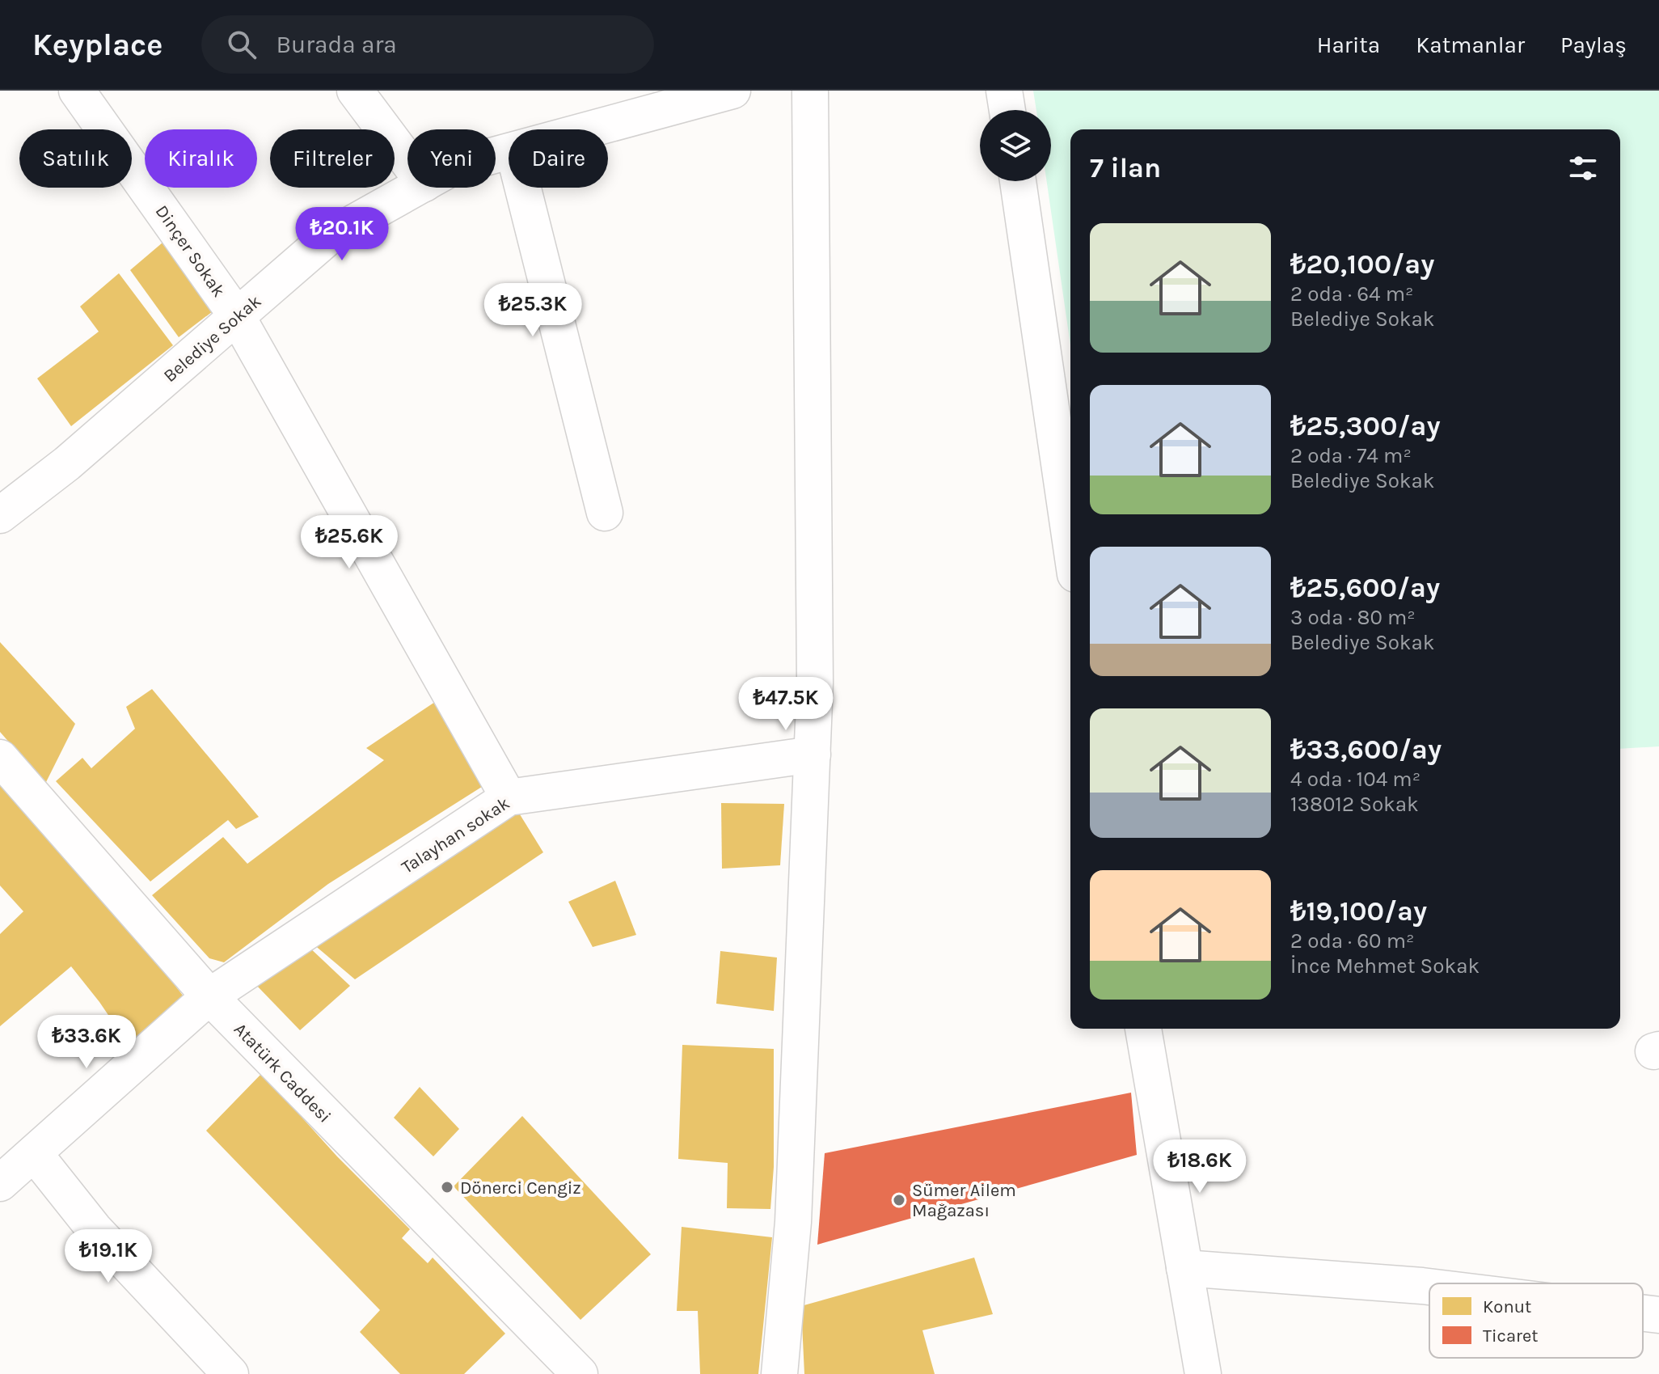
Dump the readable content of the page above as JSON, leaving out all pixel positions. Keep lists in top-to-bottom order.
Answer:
{
  "streets": {
    "street": [
      "Dinçer Sokak",
      "Belediye Sokak",
      "Talayhan sokak",
      "Atatürk Caddesi"
    ]
  },
  "crossings": [
    ["Dinçer Sokak", "Belediye Sokak"],
    ["Dinçer Sokak", "Talayhan sokak"],
    ["Talayhan sokak", "Atatürk Caddesi"]
  ],
  "places": ["Dönerci Cengiz", "Sümer Ailem Mağazası"],
  "legend": ["Konut", "Ticaret"],
  "page": {
    "header": "Keyplace",
    "search": "Burada ara",
    "nav": ["Harita", "Katmanlar", "Paylaş"],
    "chip": [
      "Satılık",
      "Kiralık",
      "Filtreler",
      "Yeni",
      "Daire"
    ],
    "heading": "7 ilan",
    "price": [
      "₺20.1K",
      "₺25.3K",
      "₺25.6K",
      "₺47.5K",
      "₺33.6K",
      "₺18.6K",
      "₺19.1K"
    ],
    "list": [
      {
        "name": "₺20,100/ay",
        "note": "2 oda · 64 m² · Belediye Sokak"
      },
      {
        "name": "₺25,300/ay",
        "note": "2 oda · 74 m² · Belediye Sokak"
      },
      {
        "name": "₺25,600/ay",
        "note": "3 oda · 80 m² · Belediye Sokak"
      },
      {
        "name": "₺33,600/ay",
        "note": "4 oda · 104 m² · 138012 Sokak"
      },
      {
        "name": "₺19,100/ay",
        "note": "2 oda · 60 m² · İnce Mehmet Sokak"
      }
    ]
  }
}
